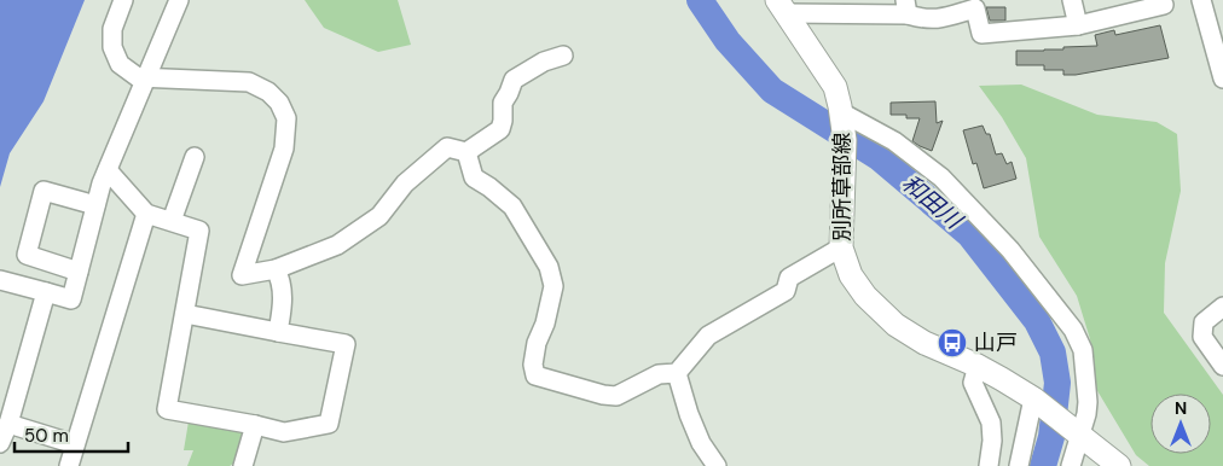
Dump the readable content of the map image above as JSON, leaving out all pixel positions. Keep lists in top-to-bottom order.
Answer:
{
  "streets": {
    "main road": ["別所草部線"]
  },
  "water": ["和田川"],
  "places": {
    "bus stop": ["山戸"]
  },
  "scale_bar": "50 m",
  "north": "top"
}
